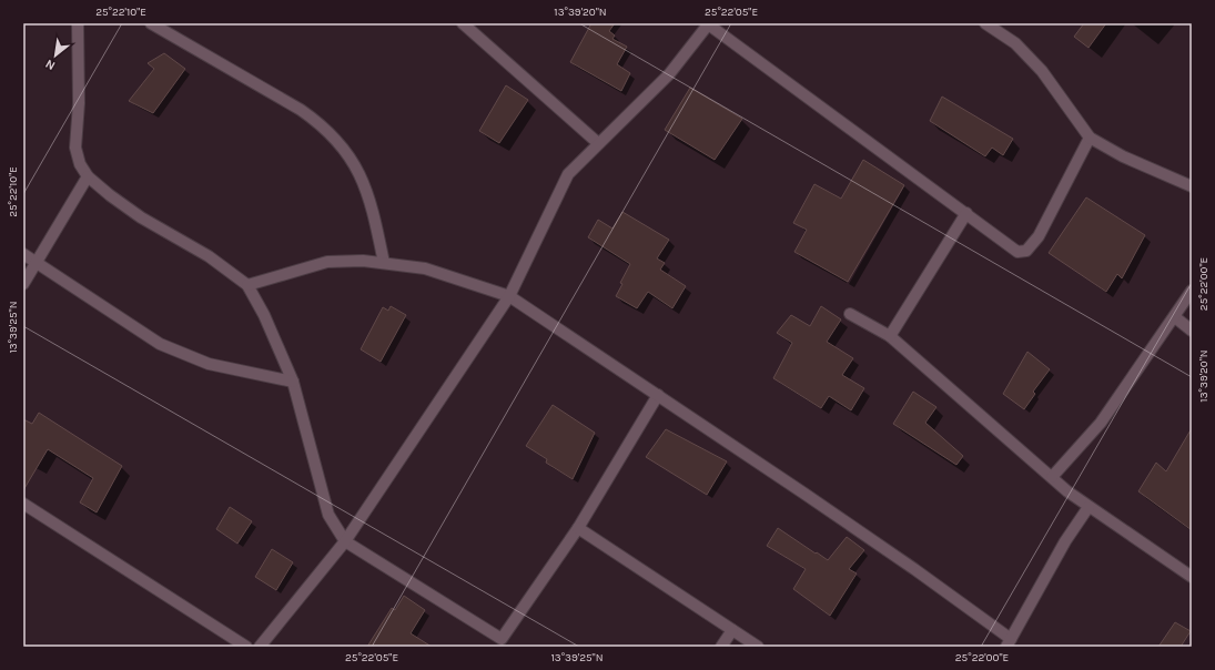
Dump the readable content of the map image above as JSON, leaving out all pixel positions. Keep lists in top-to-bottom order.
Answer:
{
  "north": "bottom left",
  "coordinates": [
    "25°22'10\"E",
    "13°39'20\"N",
    "25°22'05\"E",
    "25°22'00\"E",
    "13°39'25\"N"
  ]
}
